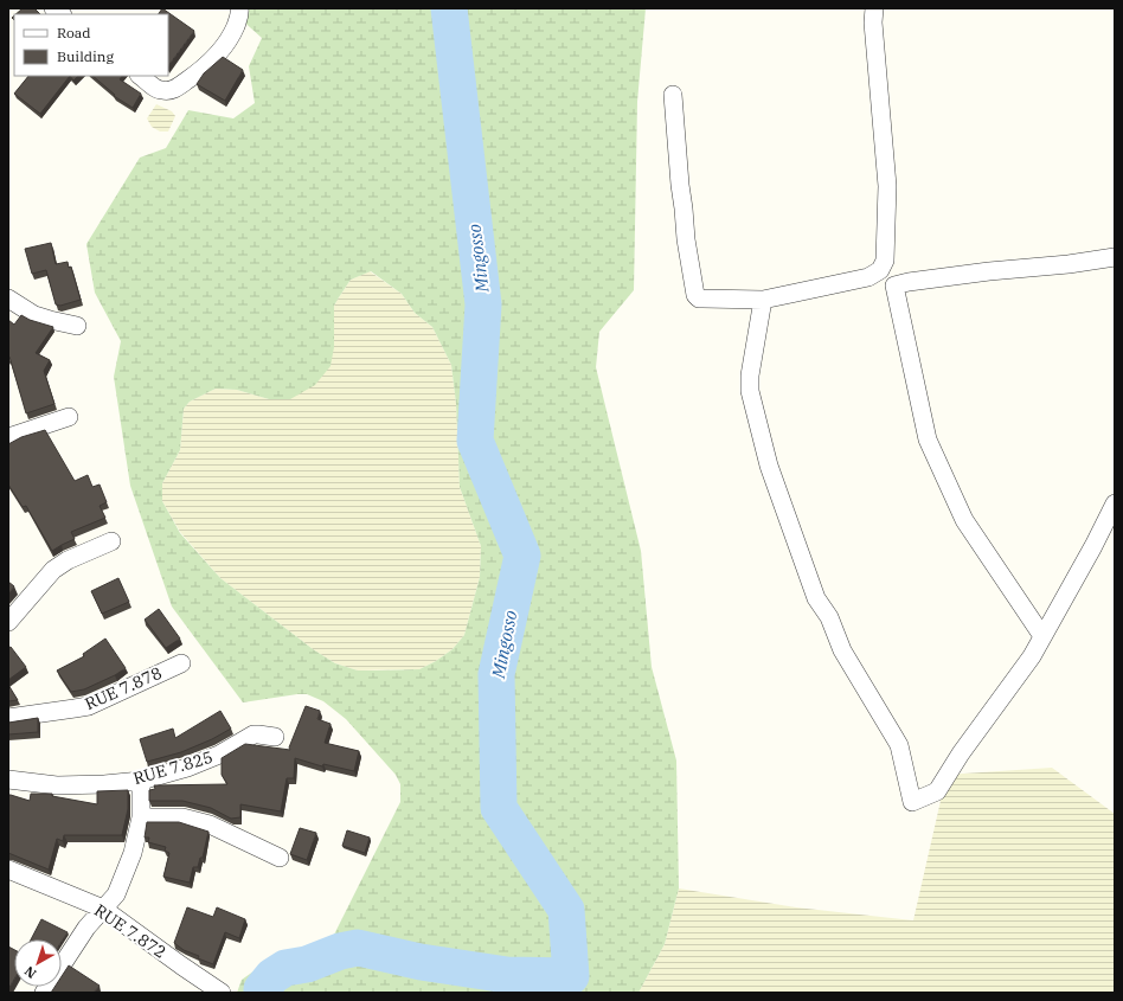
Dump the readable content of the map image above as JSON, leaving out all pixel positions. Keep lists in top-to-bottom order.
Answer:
{
  "streets": {
    "street": ["RUE 7.878", "RUE 7.825", "RUE 7.872"]
  },
  "water": ["Mingosso"],
  "legend": ["Road", "Building"],
  "north": "bottom left"
}
